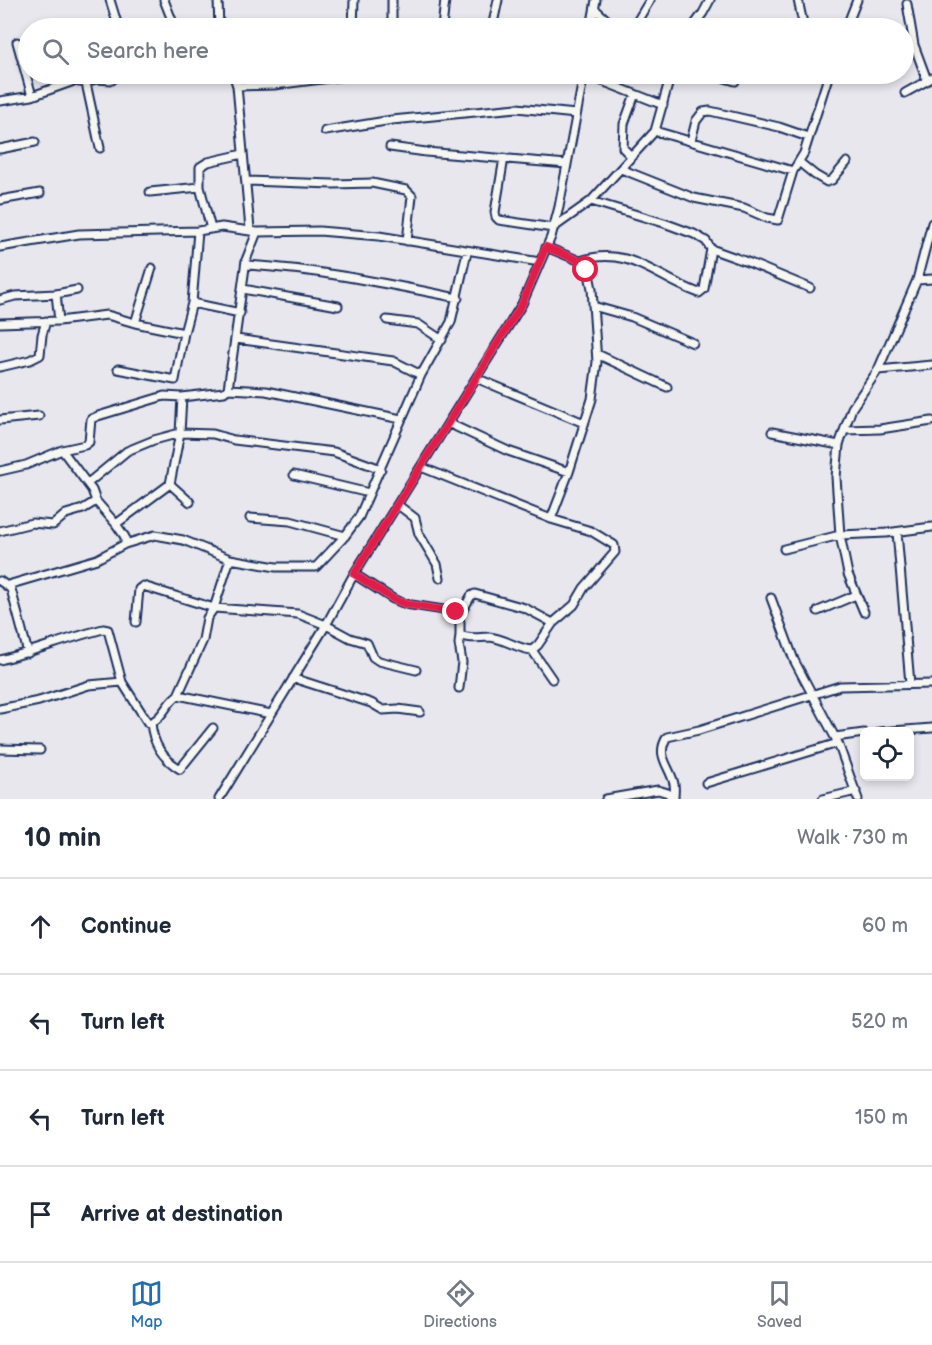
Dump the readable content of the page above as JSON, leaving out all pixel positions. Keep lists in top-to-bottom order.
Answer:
{
  "page": {
    "search": "Search here",
    "heading": ["10 min", "Walk · 730 m"],
    "list": [
      ["Continue", "60 m"],
      ["Turn left", "520 m"],
      ["Turn left", "150 m"],
      "Arrive at destination"
    ],
    "nav": ["Map", "Directions", "Saved"]
  }
}
